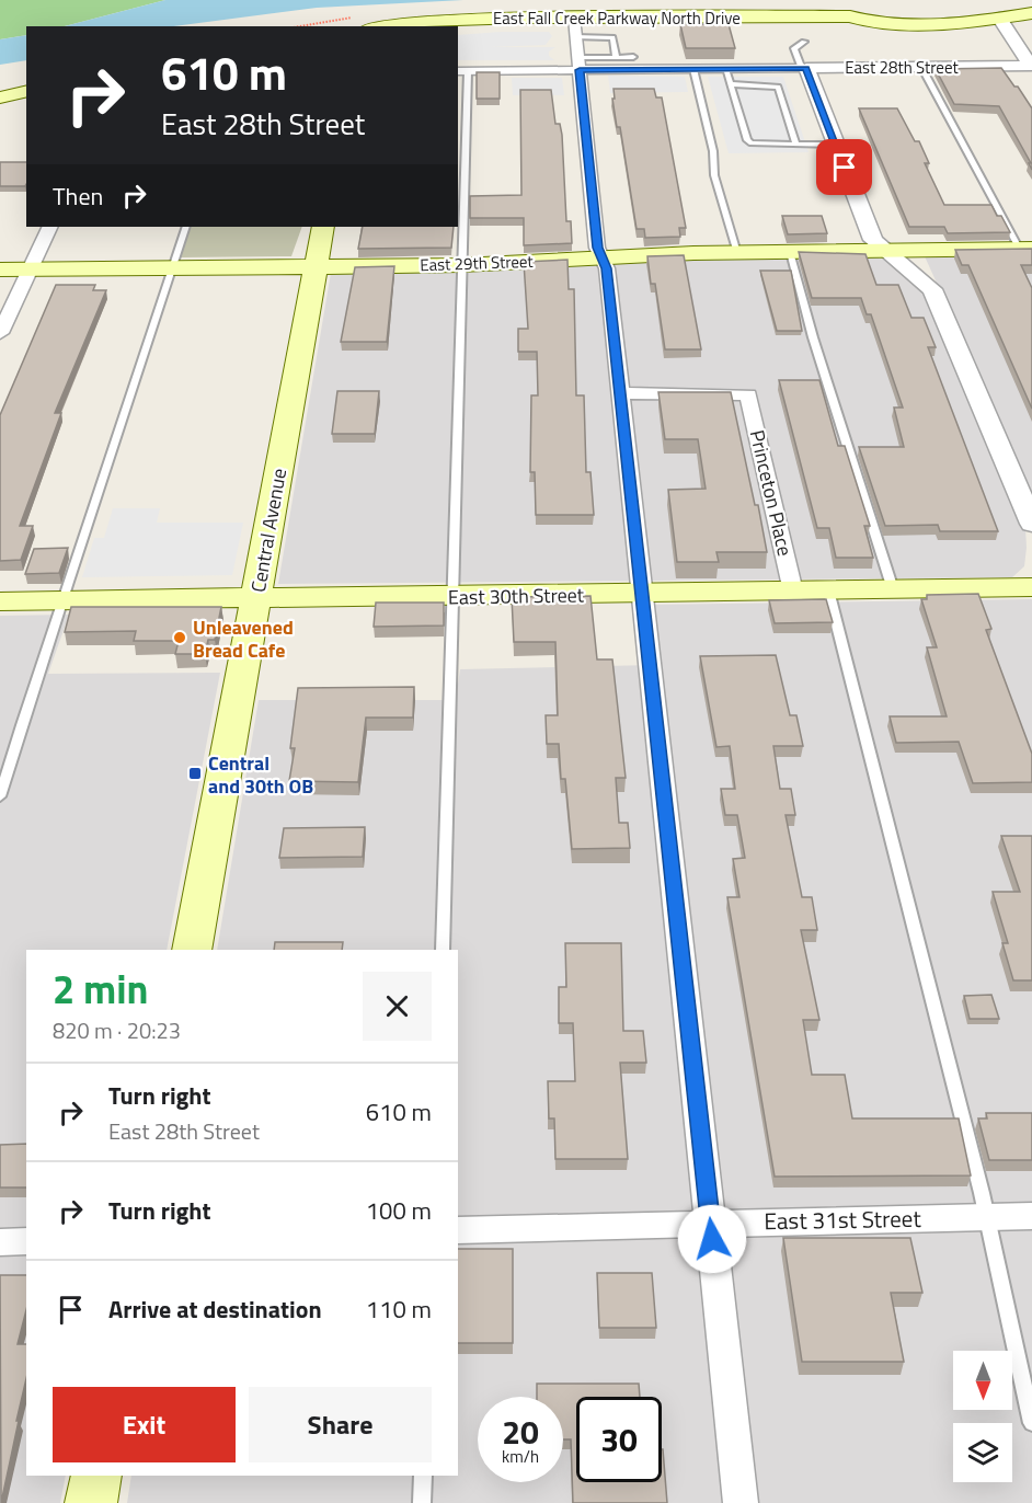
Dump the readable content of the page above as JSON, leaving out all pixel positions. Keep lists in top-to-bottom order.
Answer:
{
  "streets": {
    "main road": [
      "East Fall Creek Parkway North Drive",
      "East 29th Street",
      "Central Avenue",
      "East 30th Street"
    ],
    "street": ["East 28th Street", "Princeton Place", "East 31st Street"]
  },
  "crossings": [
    ["East 29th Street", "Central Avenue"],
    ["Princeton Place", "East 30th Street"],
    ["Central Avenue", "East 30th Street"]
  ],
  "places": {
    "other": ["Unleavened Bread Cafe"],
    "transit": ["Central and 30th OB"]
  },
  "north": "bottom",
  "page": {
    "turn": ["610 m", "East 28th Street"],
    "then": "Then",
    "heading": ["2 min", "820 m · 20:23"],
    "list": [
      {
        "name": "Turn right",
        "note": "East 28th Street",
        "value": "610 m"
      },
      {
        "name": "Turn right",
        "value": "100 m"
      },
      {
        "name": "Arrive at destination",
        "value": "110 m"
      }
    ],
    "buttons": ["Exit", "Share"],
    "speed": "20 km/h",
    "limit": "30"
  }
}
